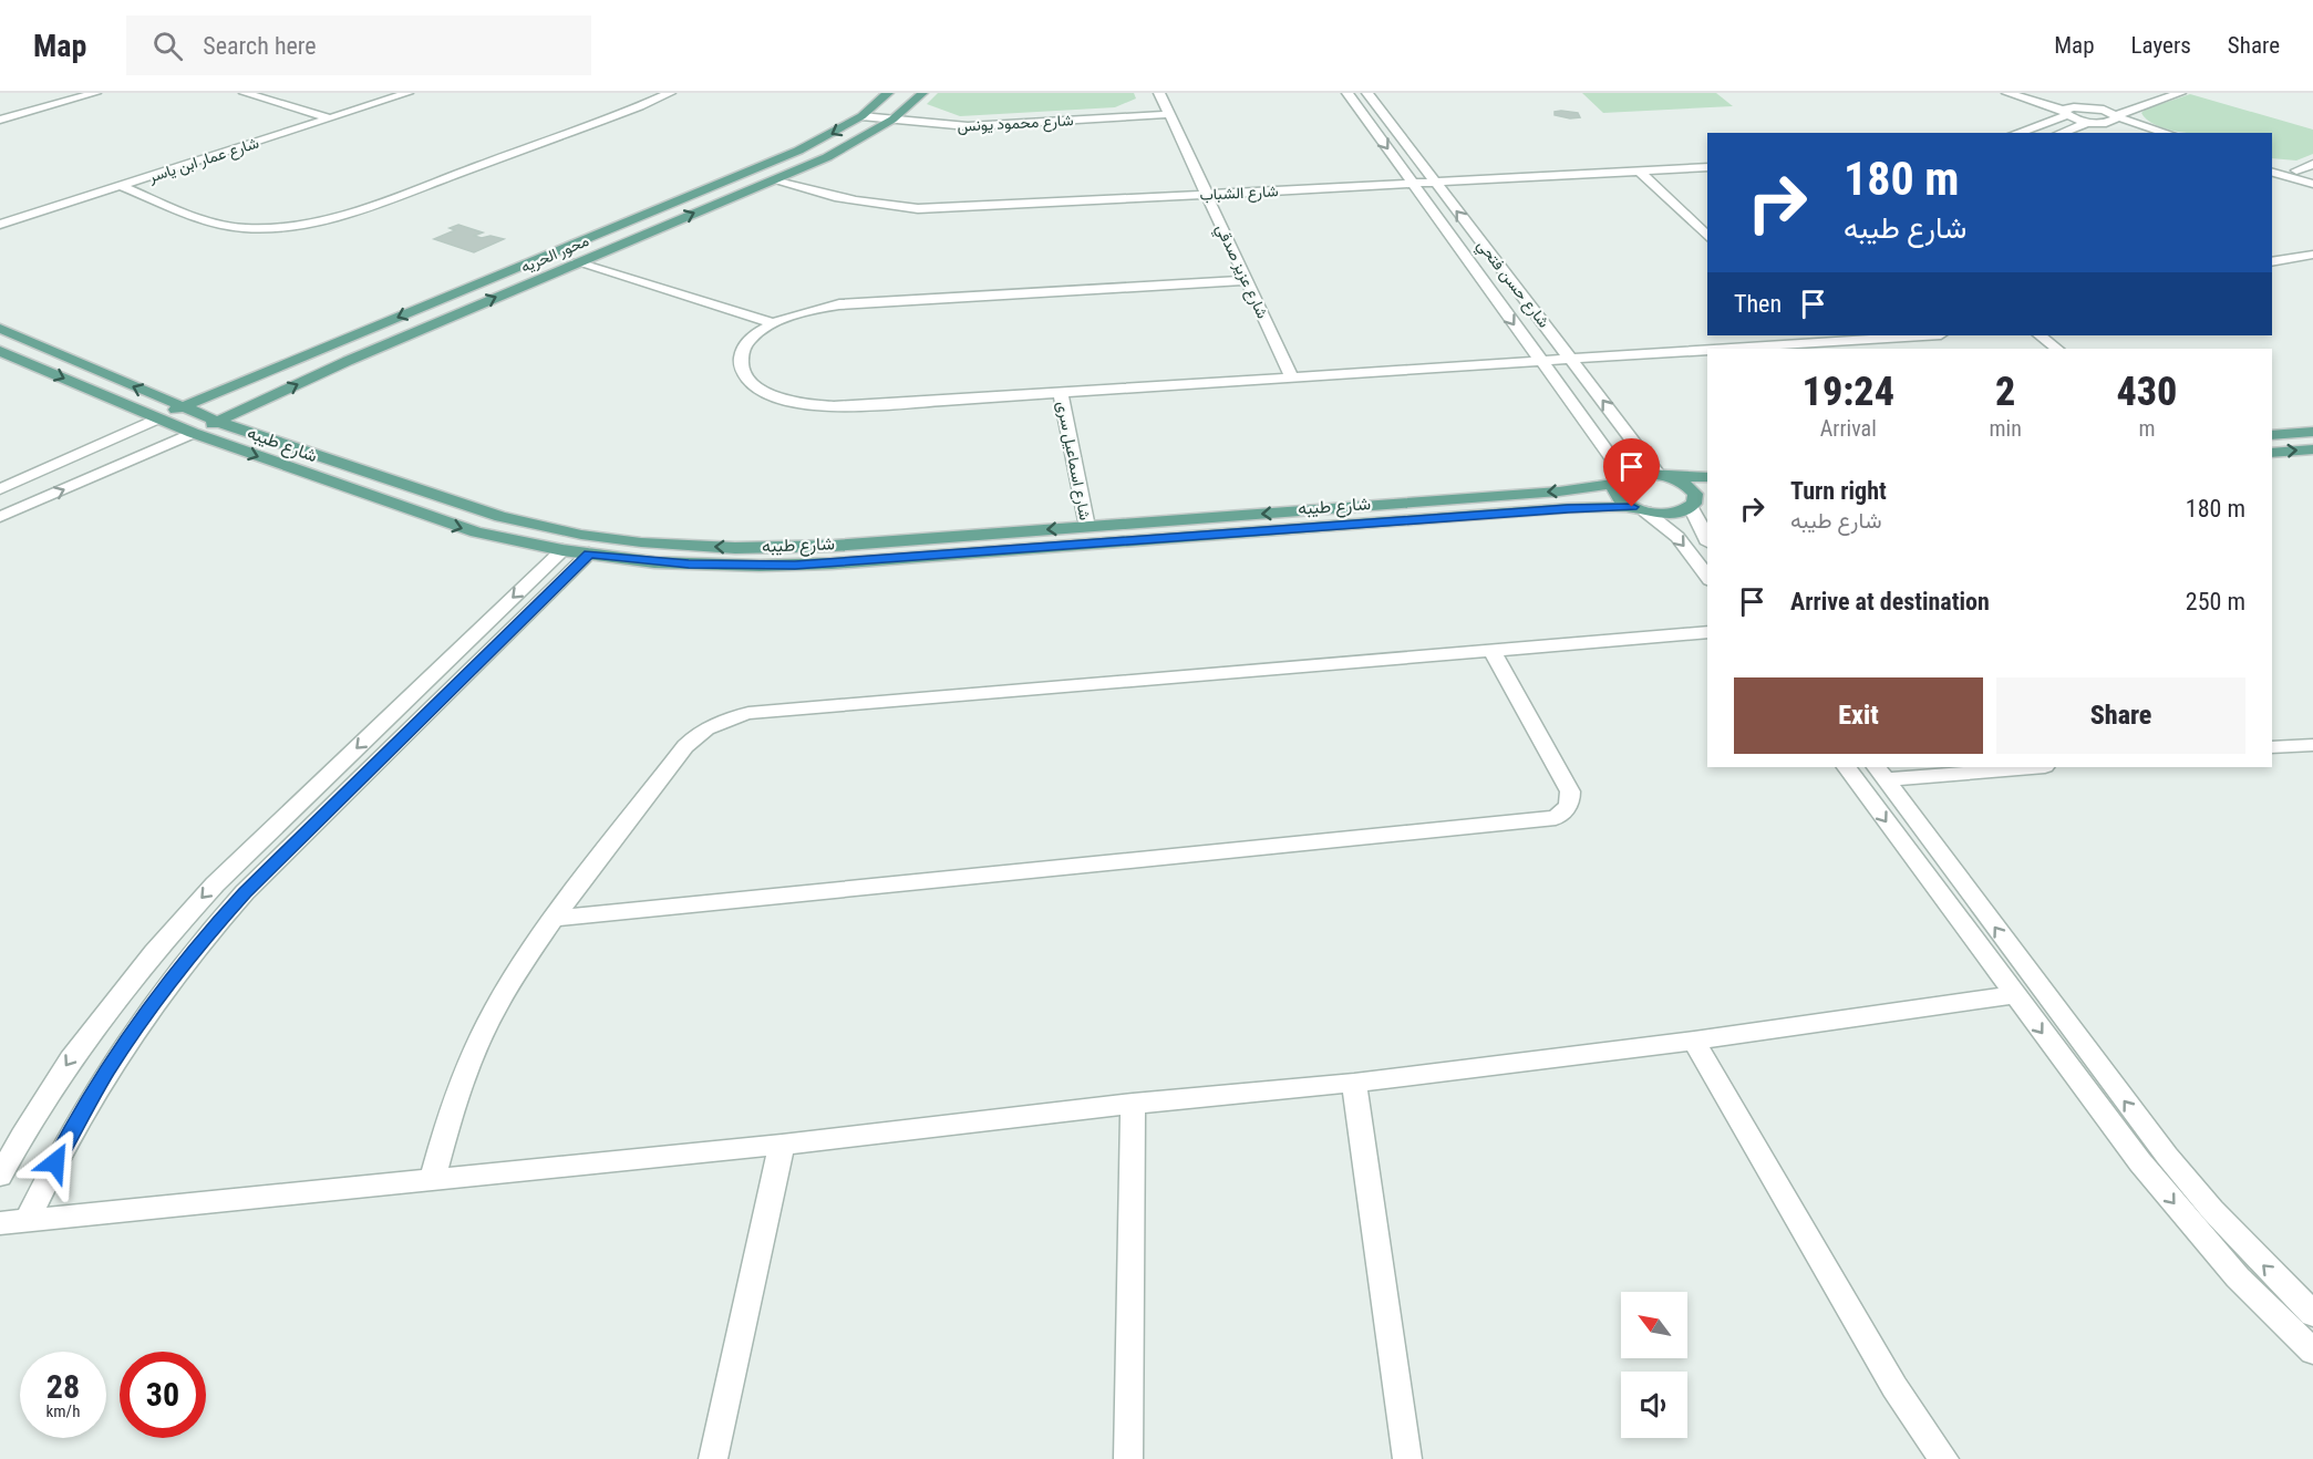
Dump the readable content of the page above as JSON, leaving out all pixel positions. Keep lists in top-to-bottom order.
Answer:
{
  "streets": {
    "main road": ["محور الحريه", "شارع طيبه"],
    "street": [
      "شارع محمود يونس",
      "شارع عمار ابن ياسر",
      "شارع الشباب",
      "شارع عزيز صدقي",
      "شارع حسن فتحي",
      "شارع اسماعيل سرى"
    ]
  },
  "crossings": [
    ["شارع محمود يونس", "محور الحريه"],
    ["شارع محمود يونس", "شارع عزيز صدقي"],
    ["شارع الشباب", "محور الحريه"],
    ["شارع الشباب", "شارع عزيز صدقي"],
    ["شارع الشباب", "شارع حسن فتحي"],
    ["محور الحريه", "شارع طيبه"],
    ["شارع حسن فتحي", "شارع طيبه"],
    ["شارع طيبه", "شارع اسماعيل سرى"]
  ],
  "north": "top left",
  "page": {
    "header": "Map",
    "search": "Search here",
    "nav": ["Map", "Layers", "Share"],
    "turn": ["180 m", "شارع طيبه"],
    "then": "Then",
    "eta": [
      "19:24",
      "Arrival",
      "2",
      "min",
      "430",
      "m"
    ],
    "list": [
      {
        "name": "Turn right",
        "note": "شارع طيبه",
        "value": "180 m"
      },
      {
        "name": "Arrive at destination",
        "value": "250 m"
      }
    ],
    "buttons": ["Exit", "Share"],
    "speed": "28 km/h",
    "limit": "30"
  }
}
